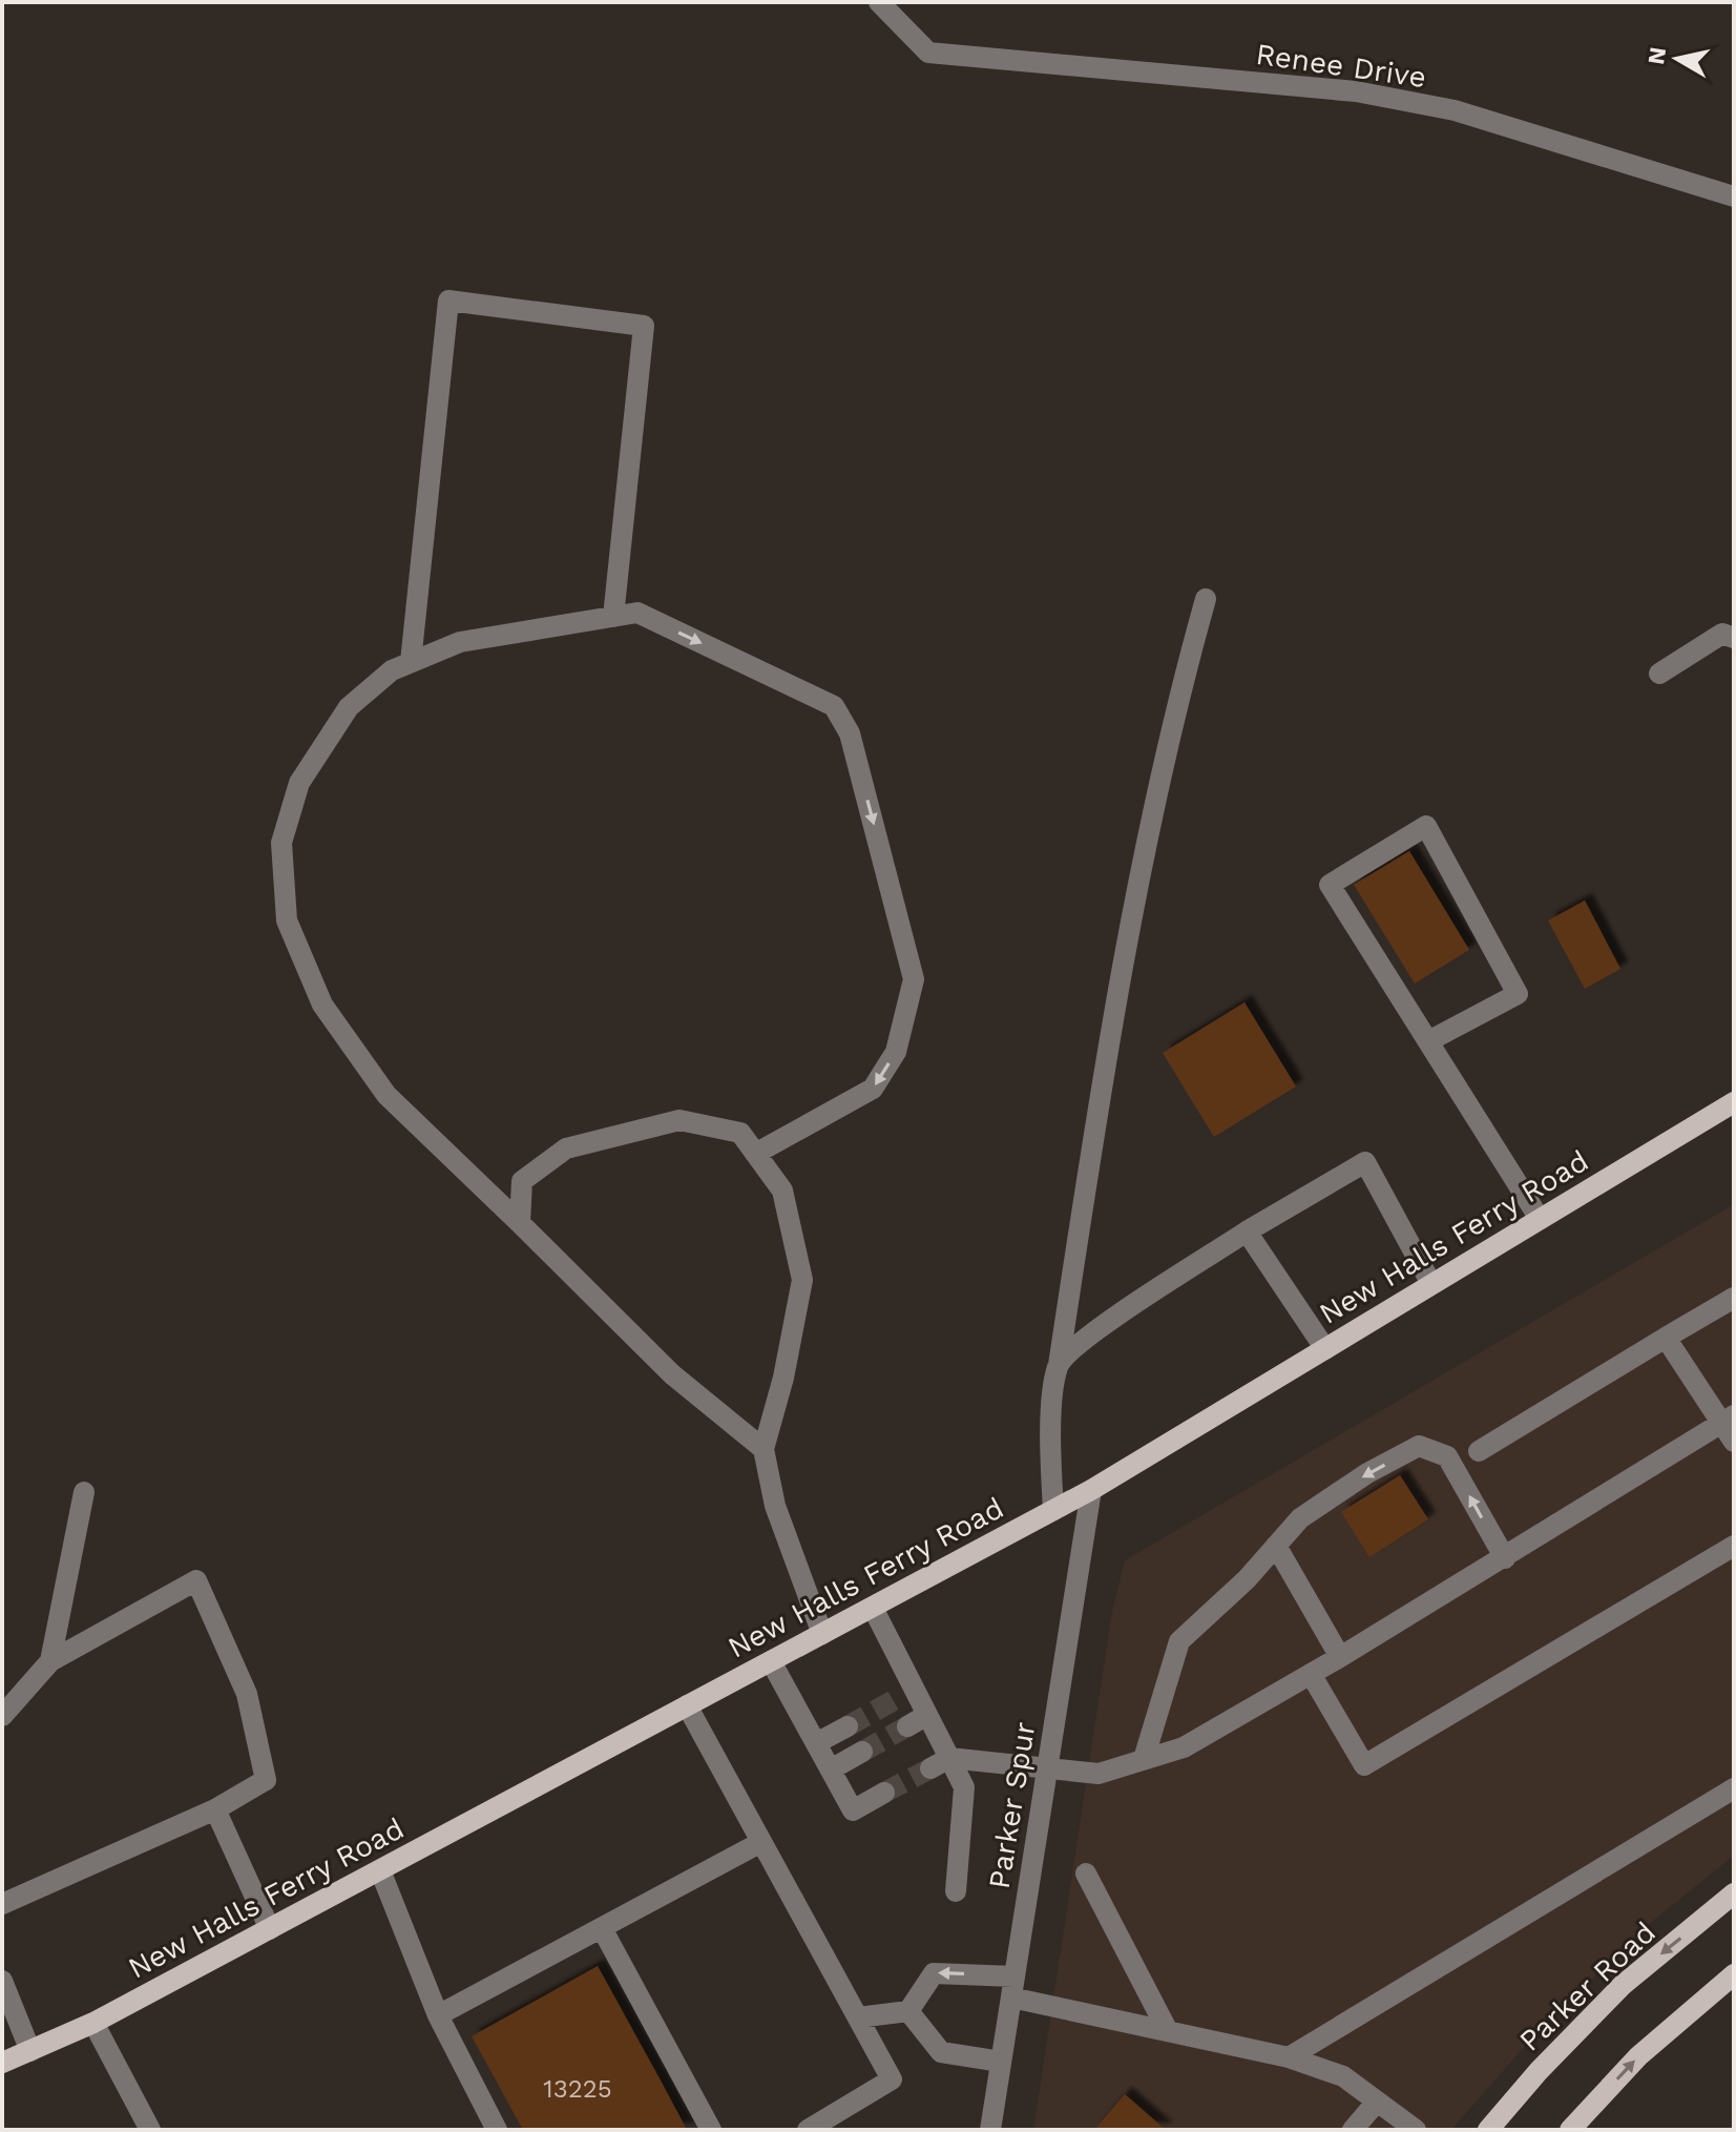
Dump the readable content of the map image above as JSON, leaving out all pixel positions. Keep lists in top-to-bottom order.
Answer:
{
  "streets": {
    "main road": ["New Halls Ferry Road", "Parker Road"],
    "street": ["Renee Drive", "Parker Spur"]
  },
  "crossings": [
    ["New Halls Ferry Road", "Parker Spur"]
  ],
  "house_numbers": ["13225"],
  "north": "left"
}
